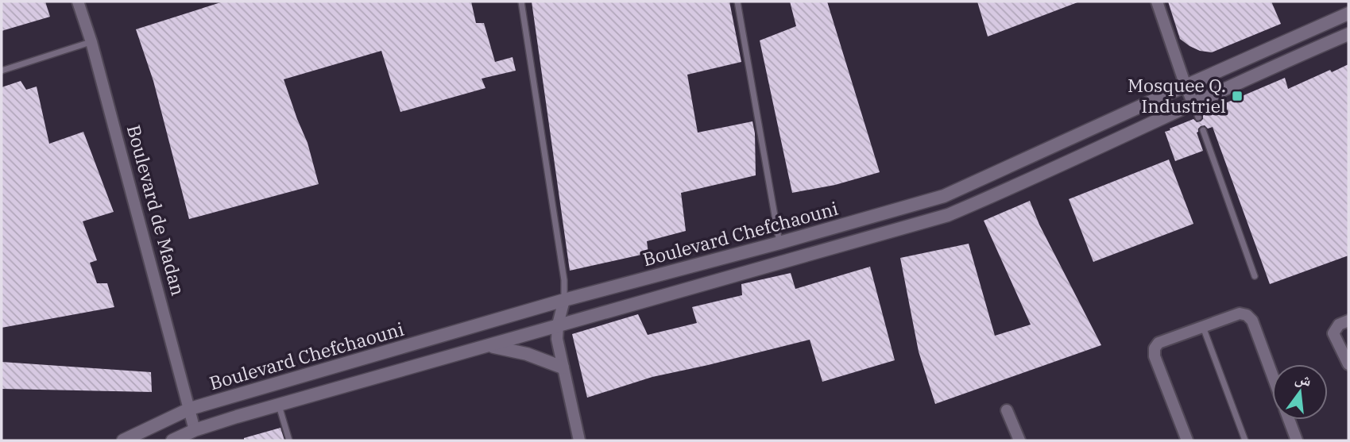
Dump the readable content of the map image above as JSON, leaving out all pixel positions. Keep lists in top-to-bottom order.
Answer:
{
  "streets": {
    "street": ["Boulevard de Madan", "Boulevard Chefchaouni"]
  },
  "crossings": [
    ["Boulevard de Madan", "Boulevard Chefchaouni"]
  ],
  "places": {
    "transit": ["Mosquee Q. Industriel"]
  },
  "north": "top"
}
